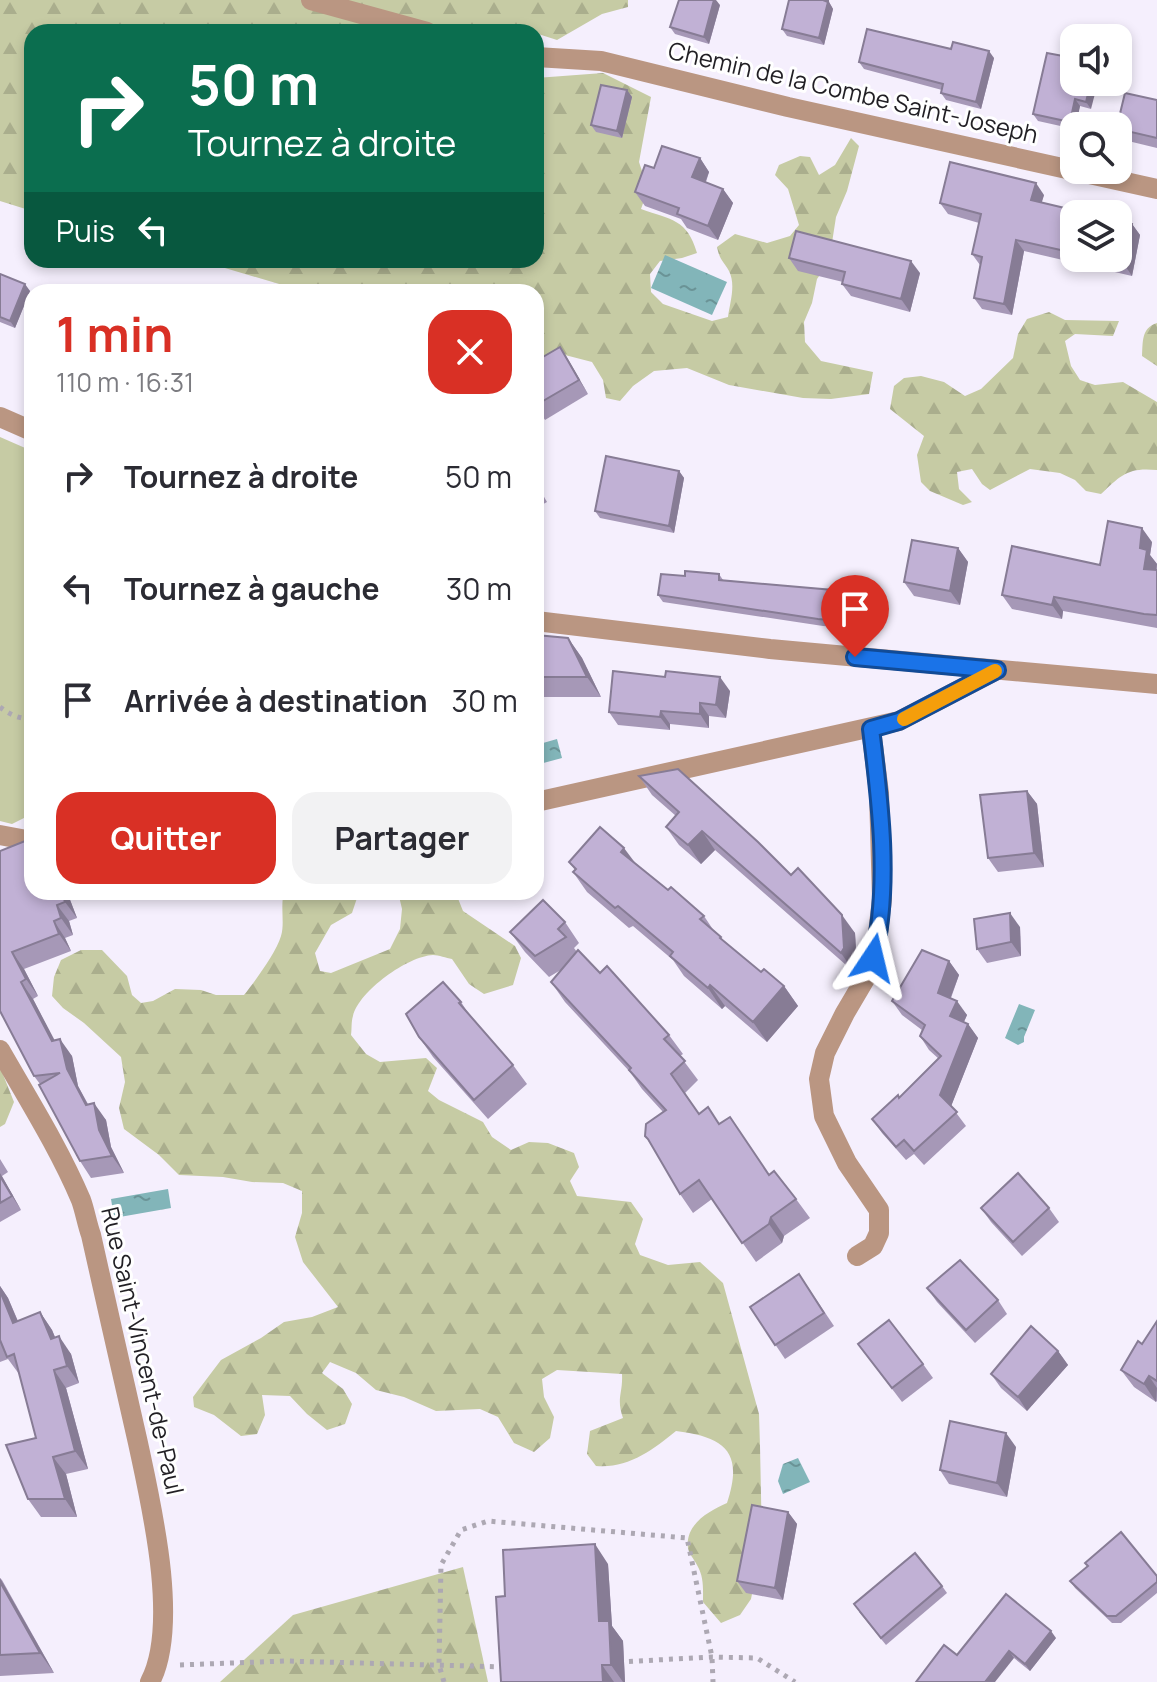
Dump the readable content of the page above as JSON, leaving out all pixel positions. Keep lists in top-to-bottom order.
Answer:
{
  "streets": {
    "street": ["Chemin de la Combe Saint-Joseph", "Rue Saint-Vincent-de-Paul"]
  },
  "page": {
    "turn": ["50 m", "Tournez à droite"],
    "then": "Puis",
    "heading": ["1 min", "110 m · 16:31"],
    "list": [
      {
        "name": "Tournez à droite",
        "value": "50 m"
      },
      {
        "name": "Tournez à gauche",
        "value": "30 m"
      },
      {
        "name": "Arrivée à destination",
        "value": "30 m"
      }
    ],
    "buttons": ["Quitter", "Partager"]
  }
}
